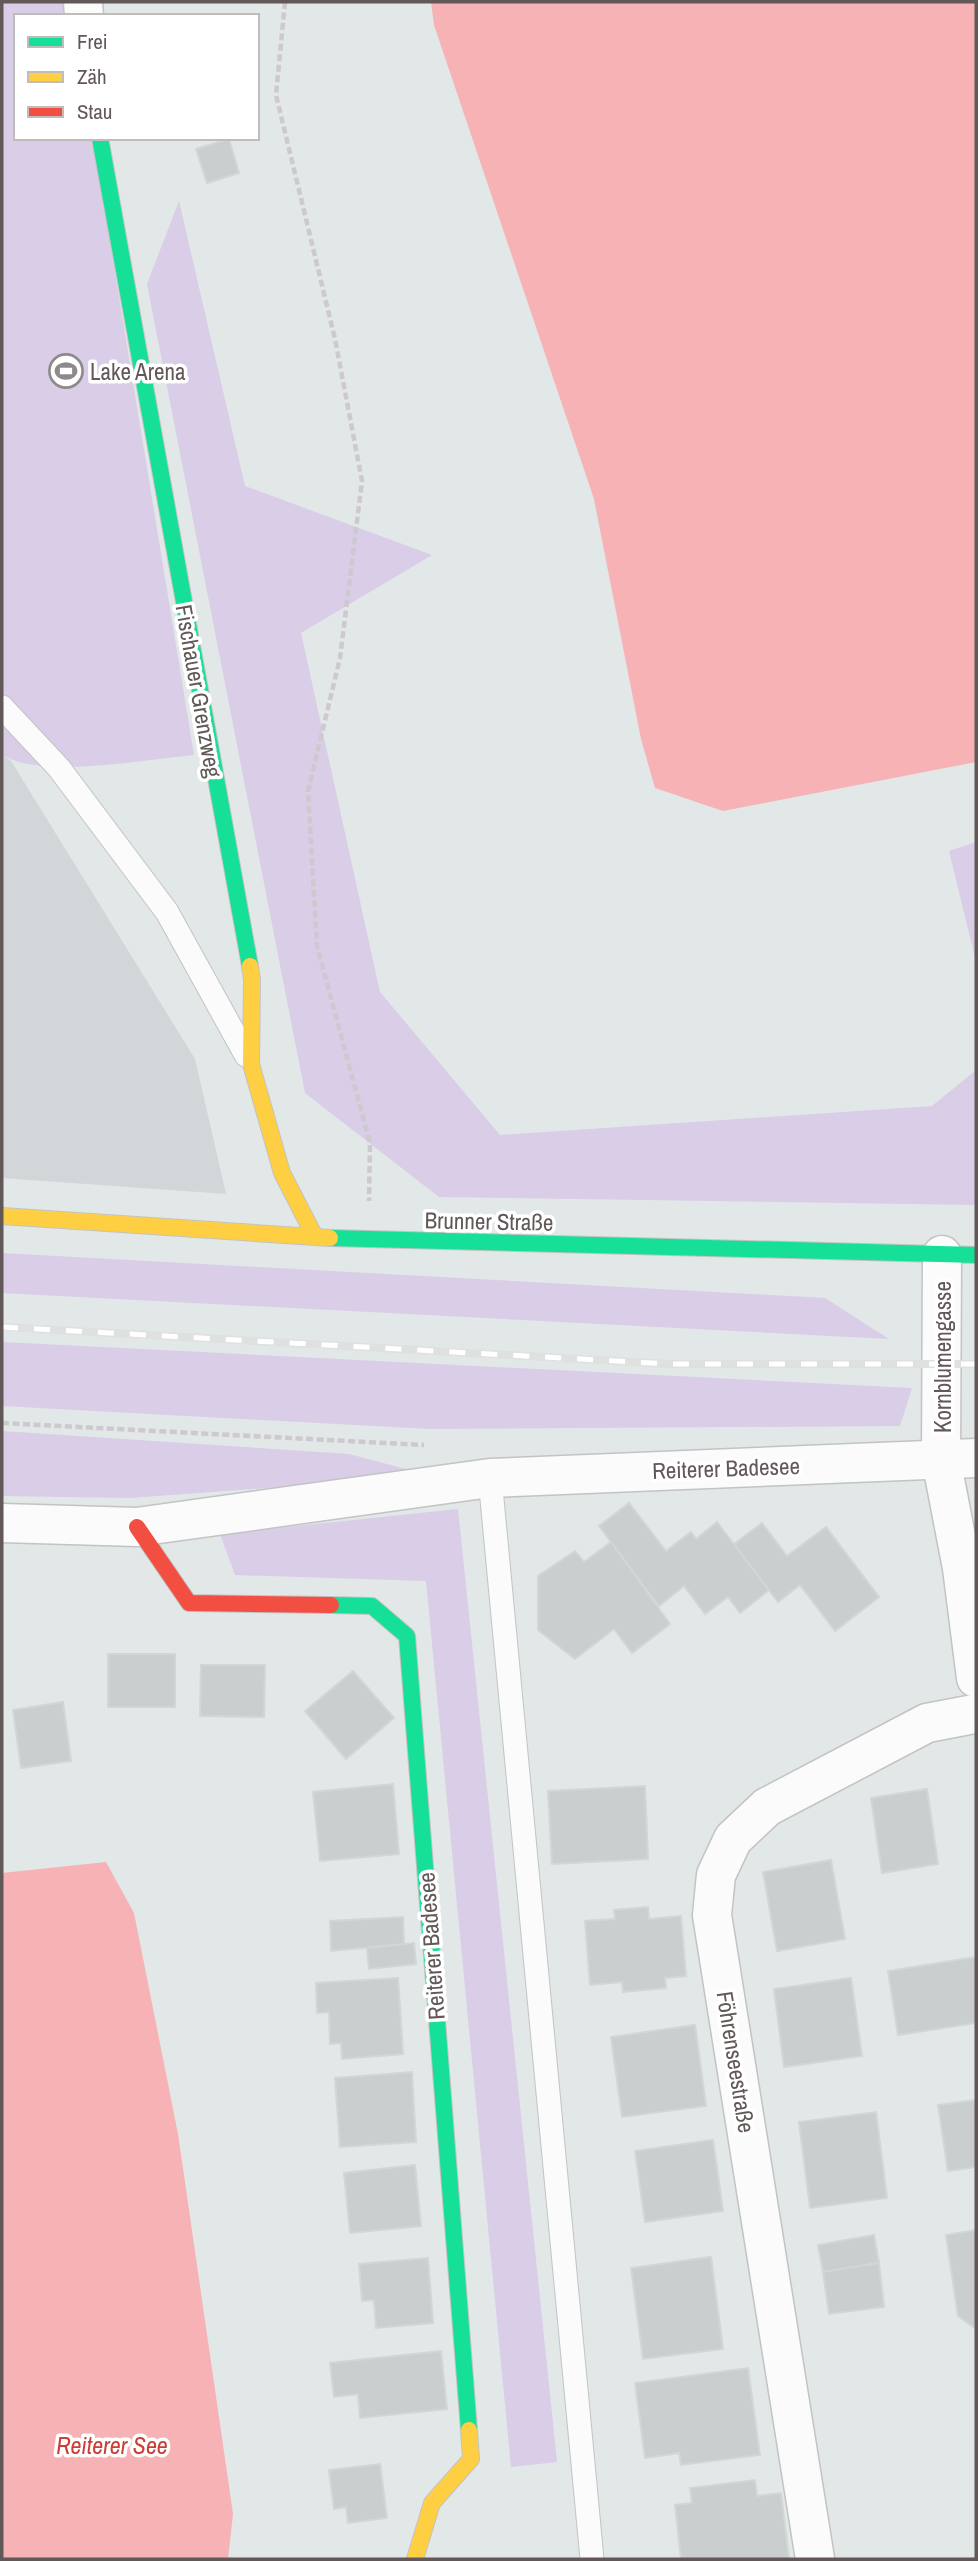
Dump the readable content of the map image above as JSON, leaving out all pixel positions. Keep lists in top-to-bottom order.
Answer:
{
  "streets": {
    "street": [
      "Fischauer Grenzweg",
      "Brunner Straße",
      "Kornblumengasse",
      "Reiterer Badesee",
      "Föhrenseestraße"
    ]
  },
  "crossings": [
    ["Fischauer Grenzweg", "Brunner Straße"],
    ["Brunner Straße", "Kornblumengasse"],
    ["Kornblumengasse", "Reiterer Badesee"],
    ["Kornblumengasse", "Föhrenseestraße"]
  ],
  "water": ["Reiterer See"],
  "places": {
    "sports": ["Lake Arena"]
  },
  "legend": ["Frei", "Zäh", "Stau"]
}
